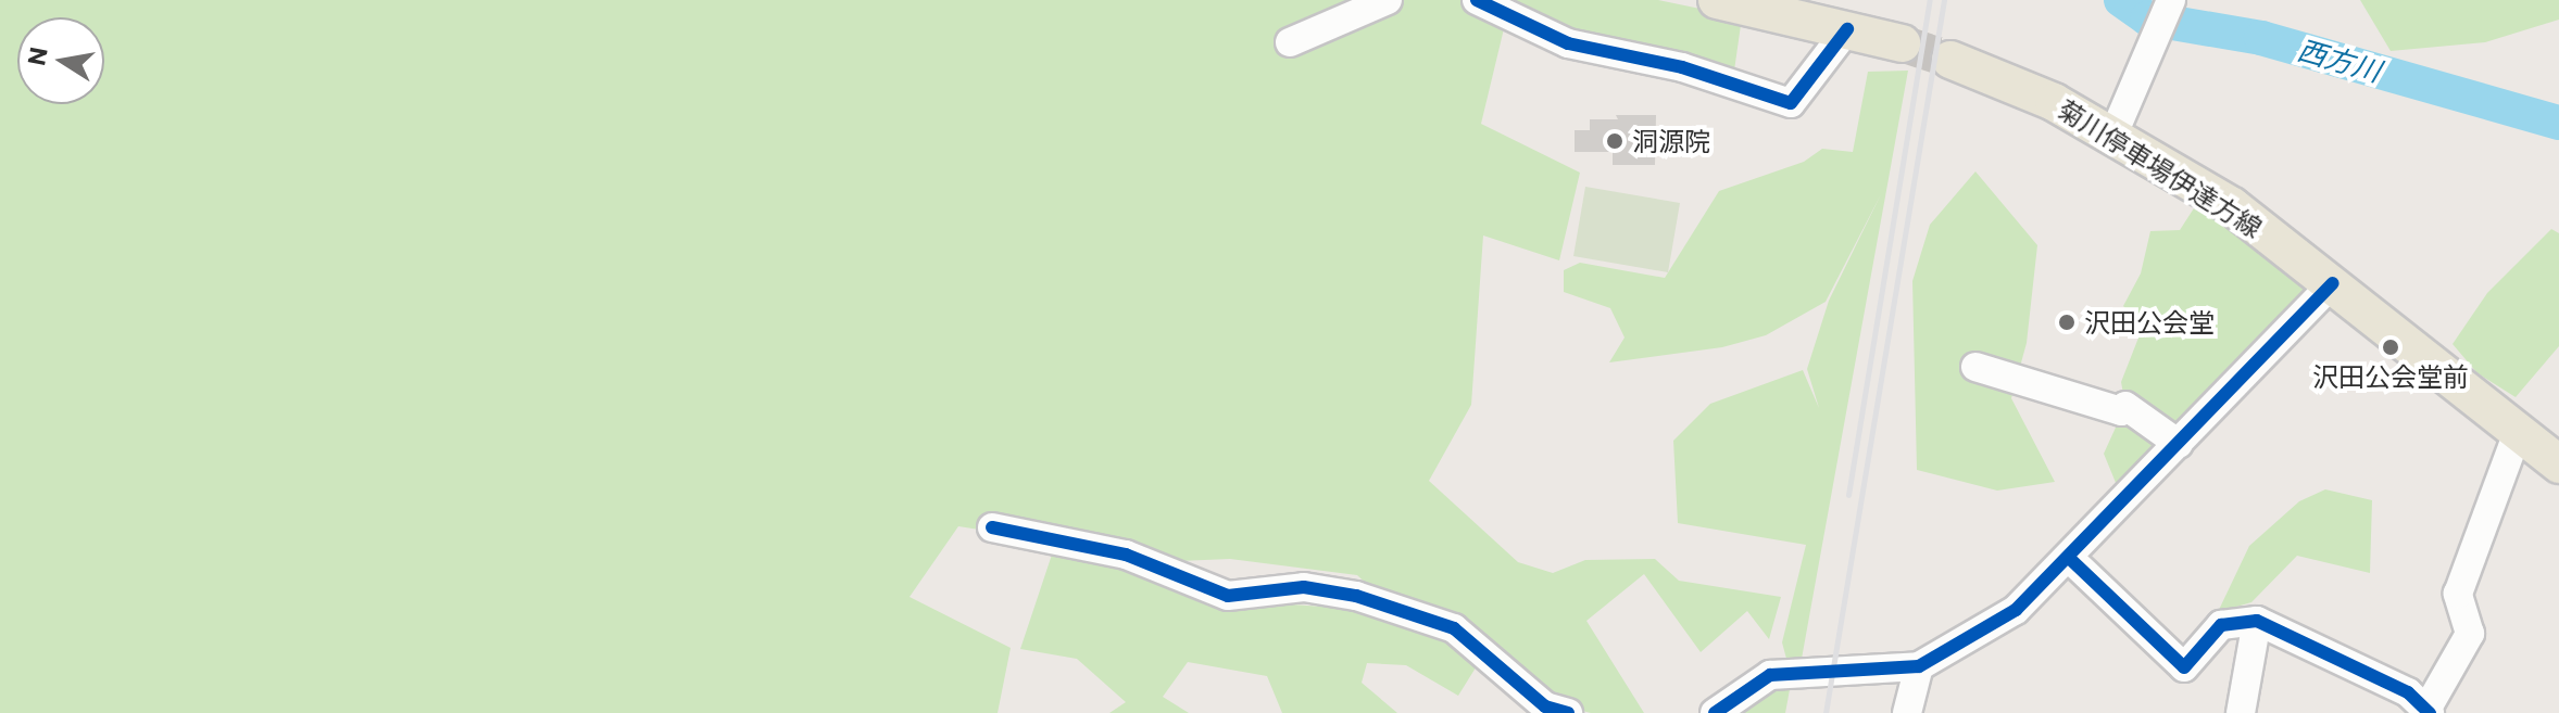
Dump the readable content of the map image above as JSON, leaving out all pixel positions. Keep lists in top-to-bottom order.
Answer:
{
  "streets": {
    "main road": ["菊川停車場伊達方線"]
  },
  "water": ["西方川"],
  "places": ["洞源院", "沢田公会堂", "沢田公会堂前"],
  "north": "left"
}
